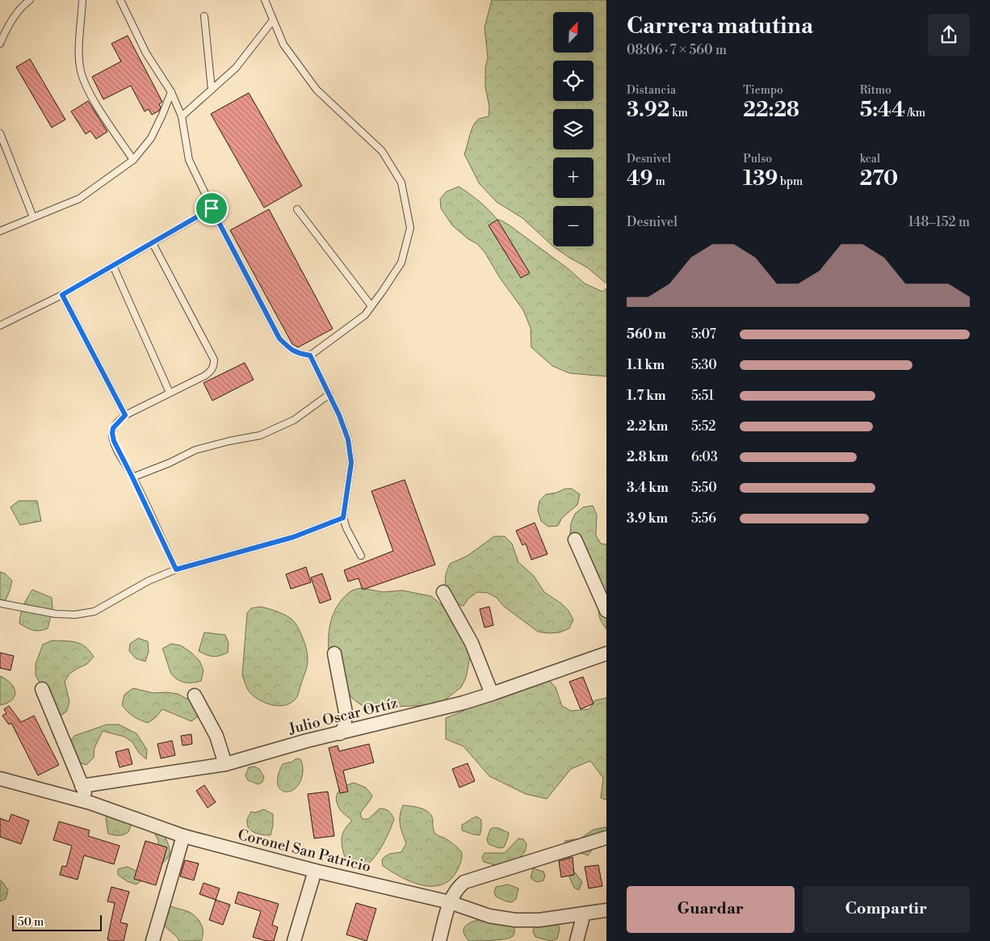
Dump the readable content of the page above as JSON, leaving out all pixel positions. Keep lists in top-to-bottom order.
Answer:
{
  "streets": {
    "street": ["Julio Oscar Ortíz", "Coronel San Patricio"]
  },
  "scale_bar": "50 m",
  "north": "top right",
  "page": {
    "heading": ["Carrera matutina", "08:06 · 7 × 560 m"],
    "map_buttons": ["+", "−"],
    "stats": [
      ["Distancia", "3.92 km"],
      ["Tiempo", "22:28"],
      ["Ritmo", "5:44 /km"],
      ["Desnivel", "49 m"],
      ["Pulso", "139 bpm"],
      ["kcal", "270"]
    ],
    "chart": ["Desnivel", "148–152 m"],
    "list": [
      {
        "name": "560 m",
        "note": "5:07"
      },
      {
        "name": "1.1 km",
        "note": "5:30"
      },
      {
        "name": "1.7 km",
        "note": "5:51"
      },
      {
        "name": "2.2 km",
        "note": "5:52"
      },
      {
        "name": "2.8 km",
        "note": "6:03"
      },
      {
        "name": "3.4 km",
        "note": "5:50"
      },
      {
        "name": "3.9 km",
        "note": "5:56"
      }
    ],
    "buttons": ["Guardar", "Compartir"],
    "scale": "50 m"
  }
}
